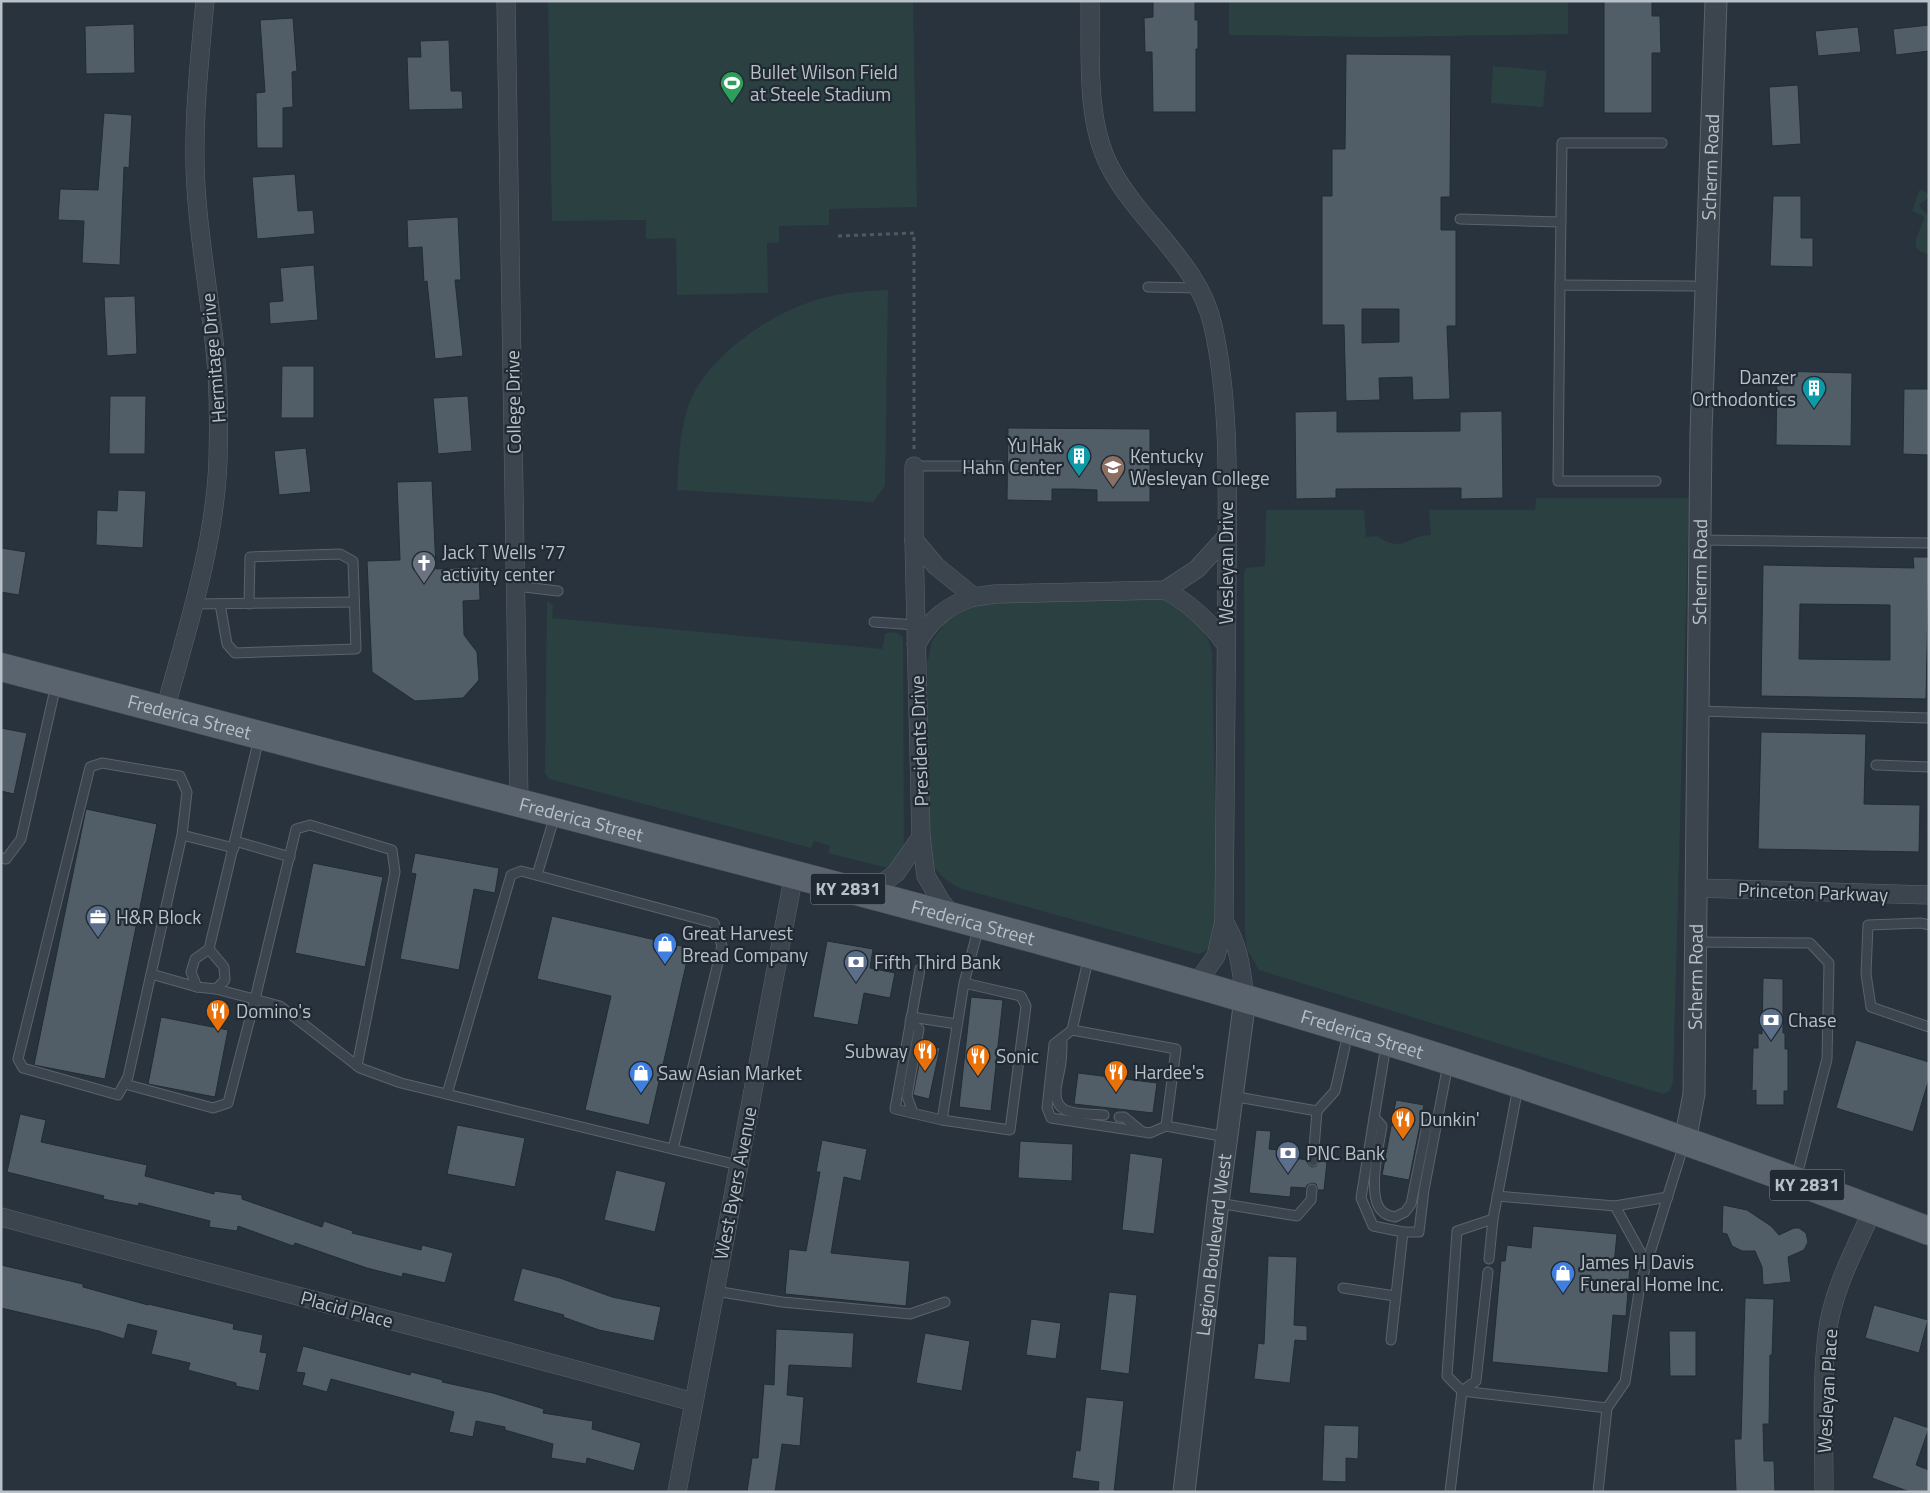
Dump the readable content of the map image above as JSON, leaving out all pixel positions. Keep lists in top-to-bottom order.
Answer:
{
  "streets": {
    "main road": ["Frederica Street", "KY 2831"],
    "street": [
      "Scherm Road",
      "Hermitage Drive",
      "College Drive",
      "Wesleyan Drive",
      "Presidents Drive",
      "Princeton Parkway",
      "West Byers Avenue",
      "Legion Boulevard West",
      "Placid Place",
      "Wesleyan Place"
    ]
  },
  "crossings": [
    ["Scherm Road", "Frederica Street"],
    ["Scherm Road", "Princeton Parkway"],
    ["Hermitage Drive", "Frederica Street"],
    ["College Drive", "Frederica Street"],
    ["Wesleyan Drive", "Frederica Street"],
    ["Wesleyan Drive", "Legion Boulevard West"],
    ["Frederica Street", "Presidents Drive"],
    ["Frederica Street", "West Byers Avenue"],
    ["Frederica Street", "Legion Boulevard West"],
    ["Frederica Street", "Wesleyan Place"],
    ["West Byers Avenue", "Placid Place"]
  ],
  "places": {
    "sports": ["Bullet Wilson Field at Steele Stadium"],
    "building": ["Danzer Orthodontics", "Yu Hak Hahn Center"],
    "school or university": ["Kentucky Wesleyan College"],
    "church": ["Jack T Wells '77 activity center"],
    "office": ["H&R Block"],
    "shop": ["Great Harvest Bread Company", "Saw Asian Market", "James H Davis Funeral Home Inc."],
    "bank": ["Fifth Third Bank", "Chase", "PNC Bank"],
    "restaurant": [
      "Domino's",
      "Subway",
      "Sonic",
      "Hardee's",
      "Dunkin'"
    ]
  }
}
